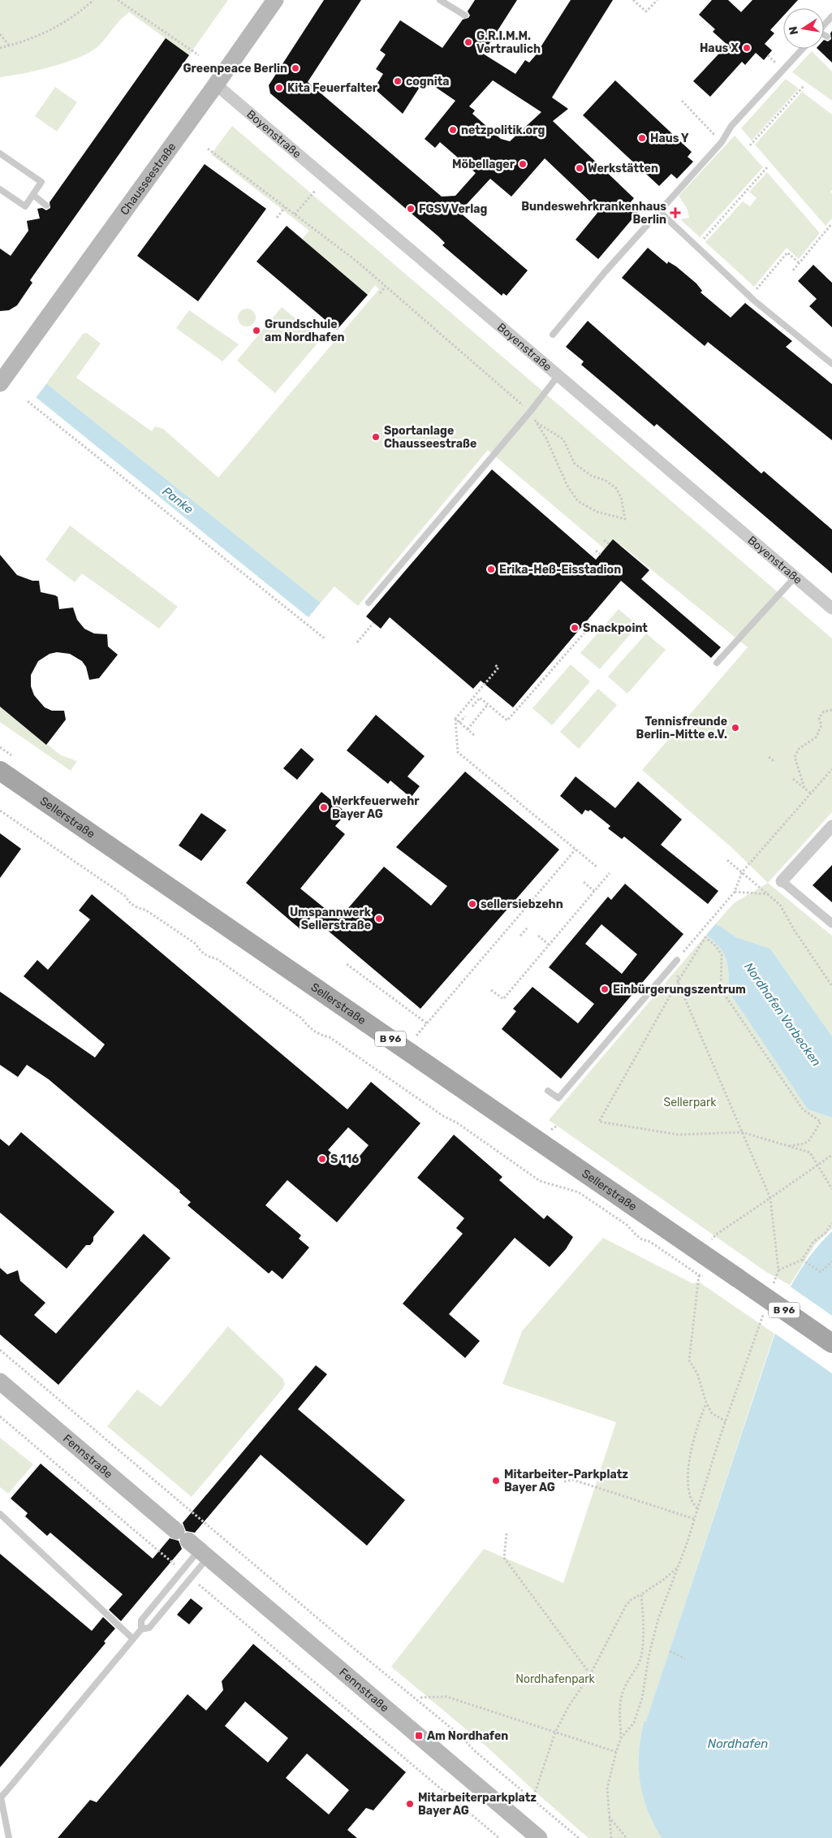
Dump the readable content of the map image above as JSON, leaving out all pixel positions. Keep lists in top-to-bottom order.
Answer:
{
  "streets": {
    "main road": [
      "Chausseestraße",
      "Sellerstraße",
      "B 96",
      "Fennstraße"
    ],
    "street": ["Boyenstraße"]
  },
  "crossings": [
    ["Boyenstraße", "Chausseestraße"]
  ],
  "water": ["Panke", "Nordhafen Vorbecken", "Nordhafen"],
  "parks": ["Sellerpark", "Nordhafenpark"],
  "places": {
    "other": [
      "G.R.I.M.M. Vertraulich",
      "Haus X",
      "Greenpeace Berlin",
      "cognita",
      "Kita Feuerfalter",
      "netzpolitik.org",
      "Haus Y",
      "Möbellager",
      "Werkstätten",
      "FGSV Verlag",
      "Grundschule am Nordhafen",
      "Sportanlage Chausseestraße",
      "Erika-Heß-Eisstadion",
      "Snackpoint",
      "Tennisfreunde Berlin-Mitte e.V.",
      "Werkfeuerwehr Bayer AG",
      "sellersiebzehn",
      "Umspannwerk Sellerstraße",
      "Einbürgerungszentrum",
      "S 116",
      "Mitarbeiter-Parkplatz Bayer AG",
      "Mitarbeiterparkplatz Bayer AG"
    ],
    "health": ["Bundeswehrkrankenhaus Berlin"],
    "transit": ["Am Nordhafen"]
  },
  "north": "left"
}
